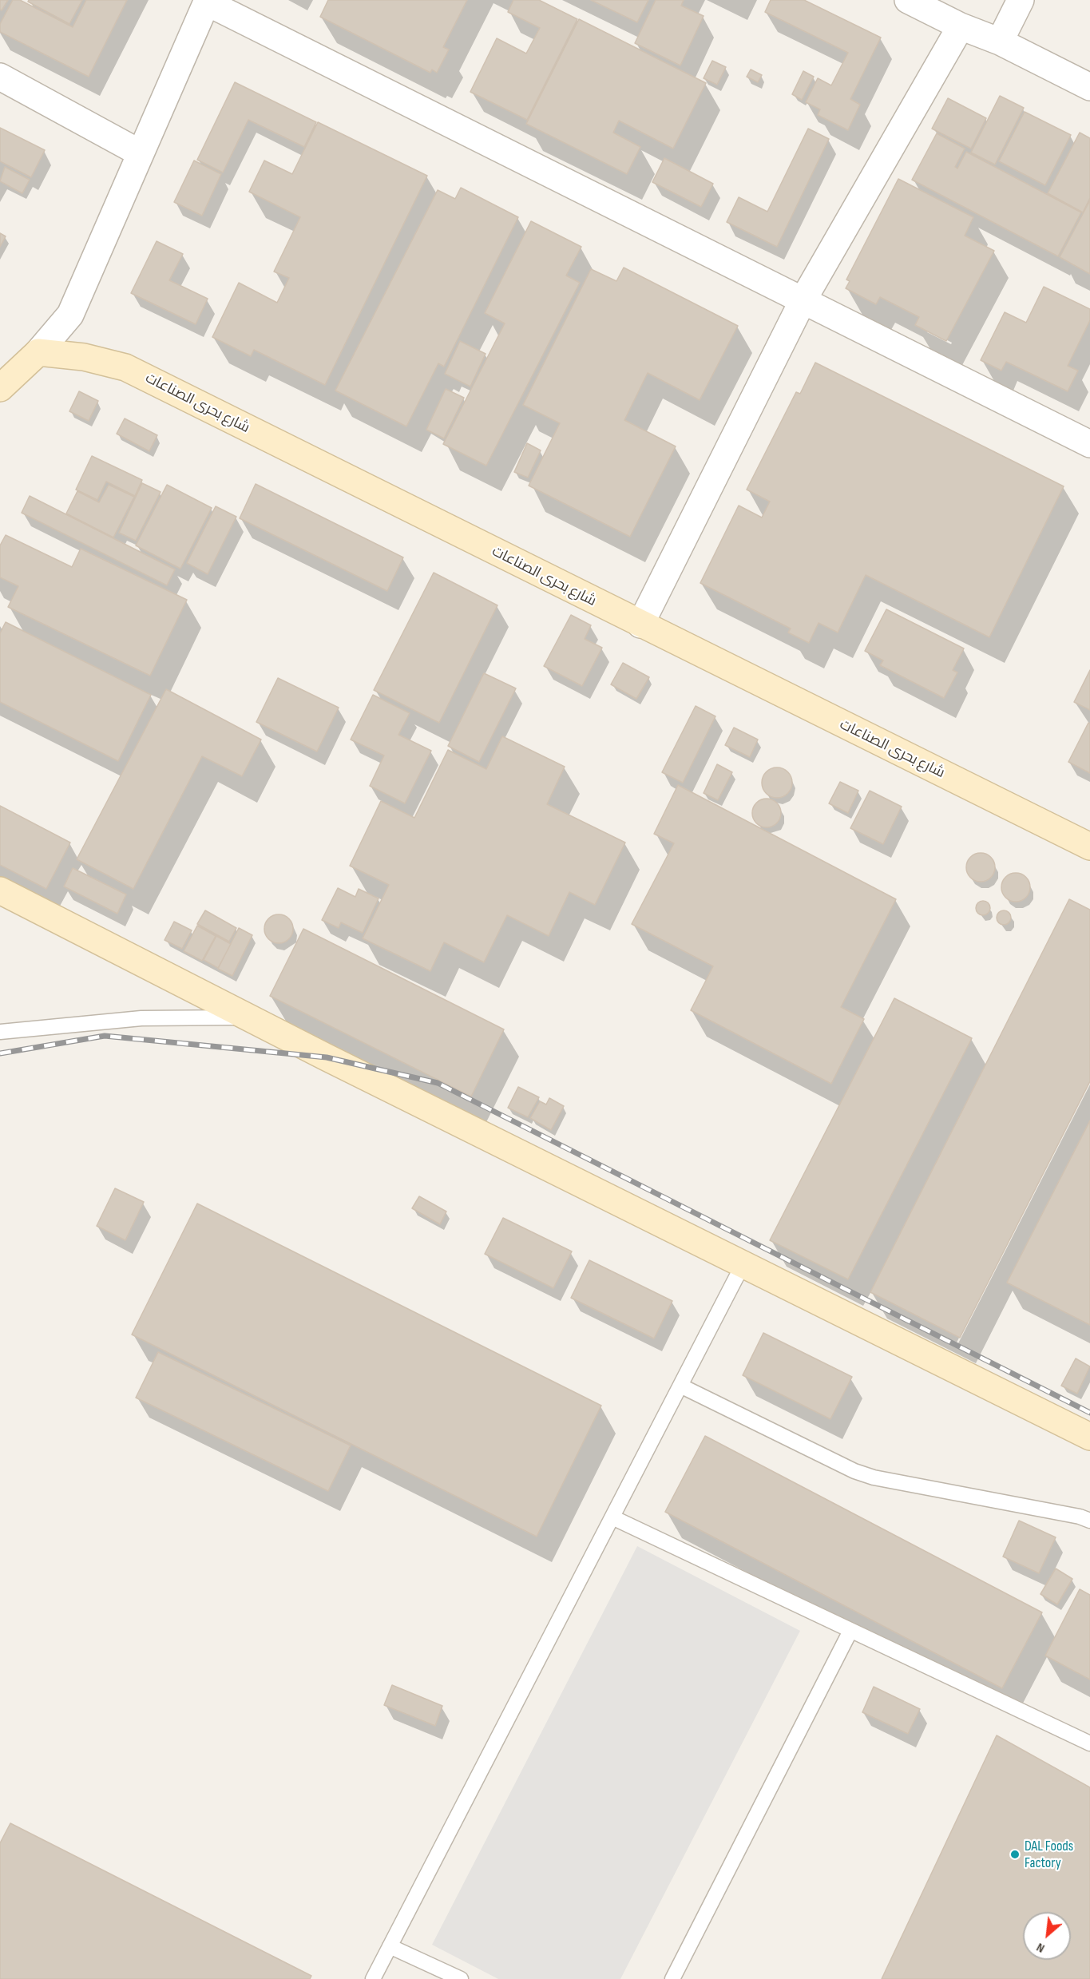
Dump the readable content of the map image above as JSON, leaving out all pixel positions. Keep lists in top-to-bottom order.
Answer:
{
  "streets": {
    "street": ["شارع بحرى الصناعات"]
  },
  "places": ["DAL Foods Factory"],
  "north": "bottom left"
}
